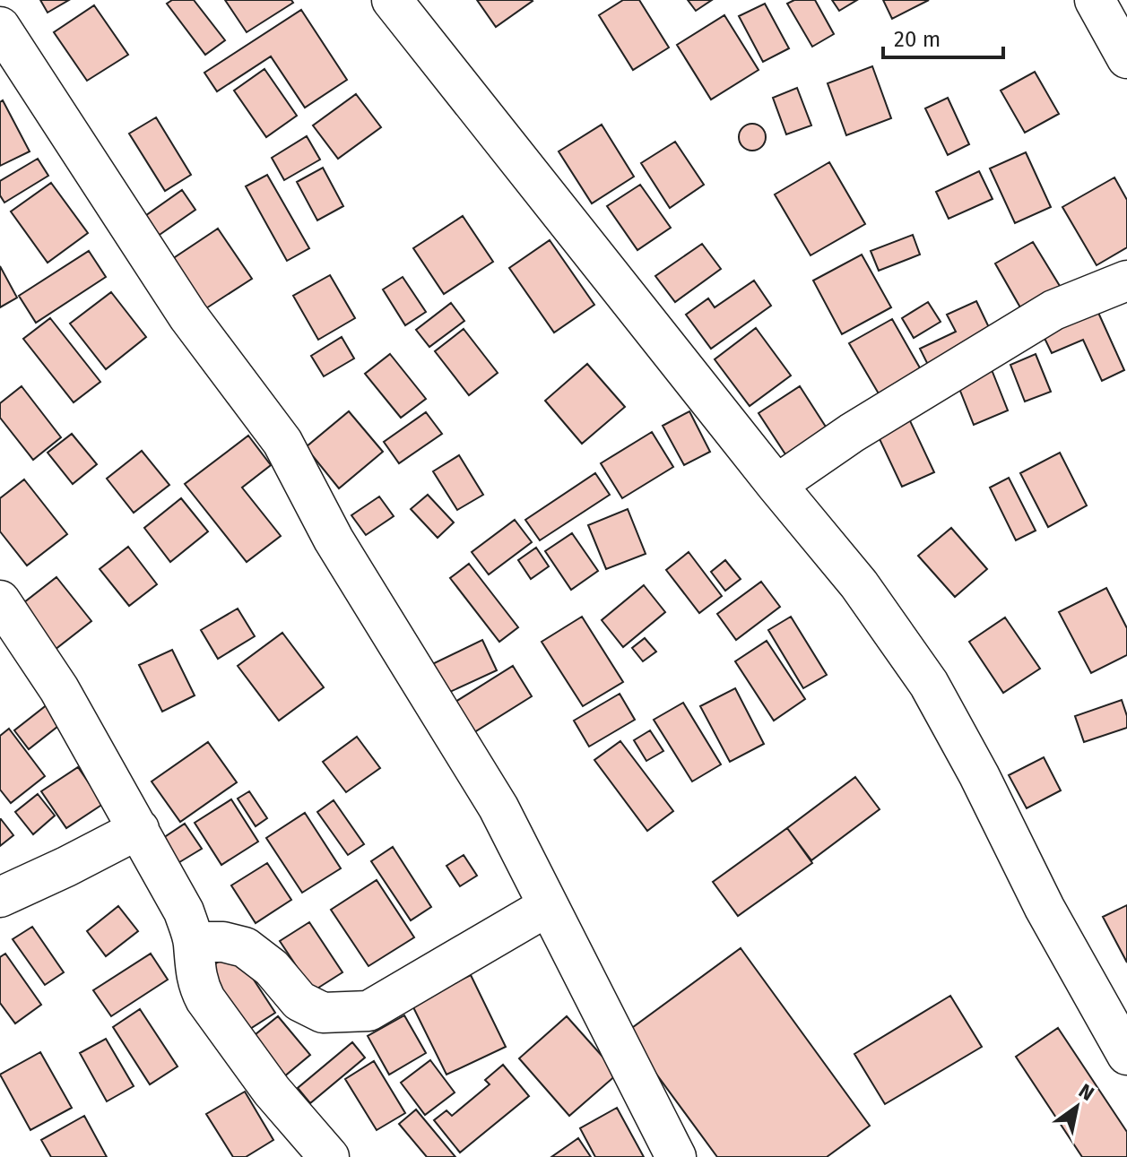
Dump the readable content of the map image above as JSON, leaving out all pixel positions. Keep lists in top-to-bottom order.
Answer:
{
  "scale_bar": "20 m",
  "north": "top right"
}
